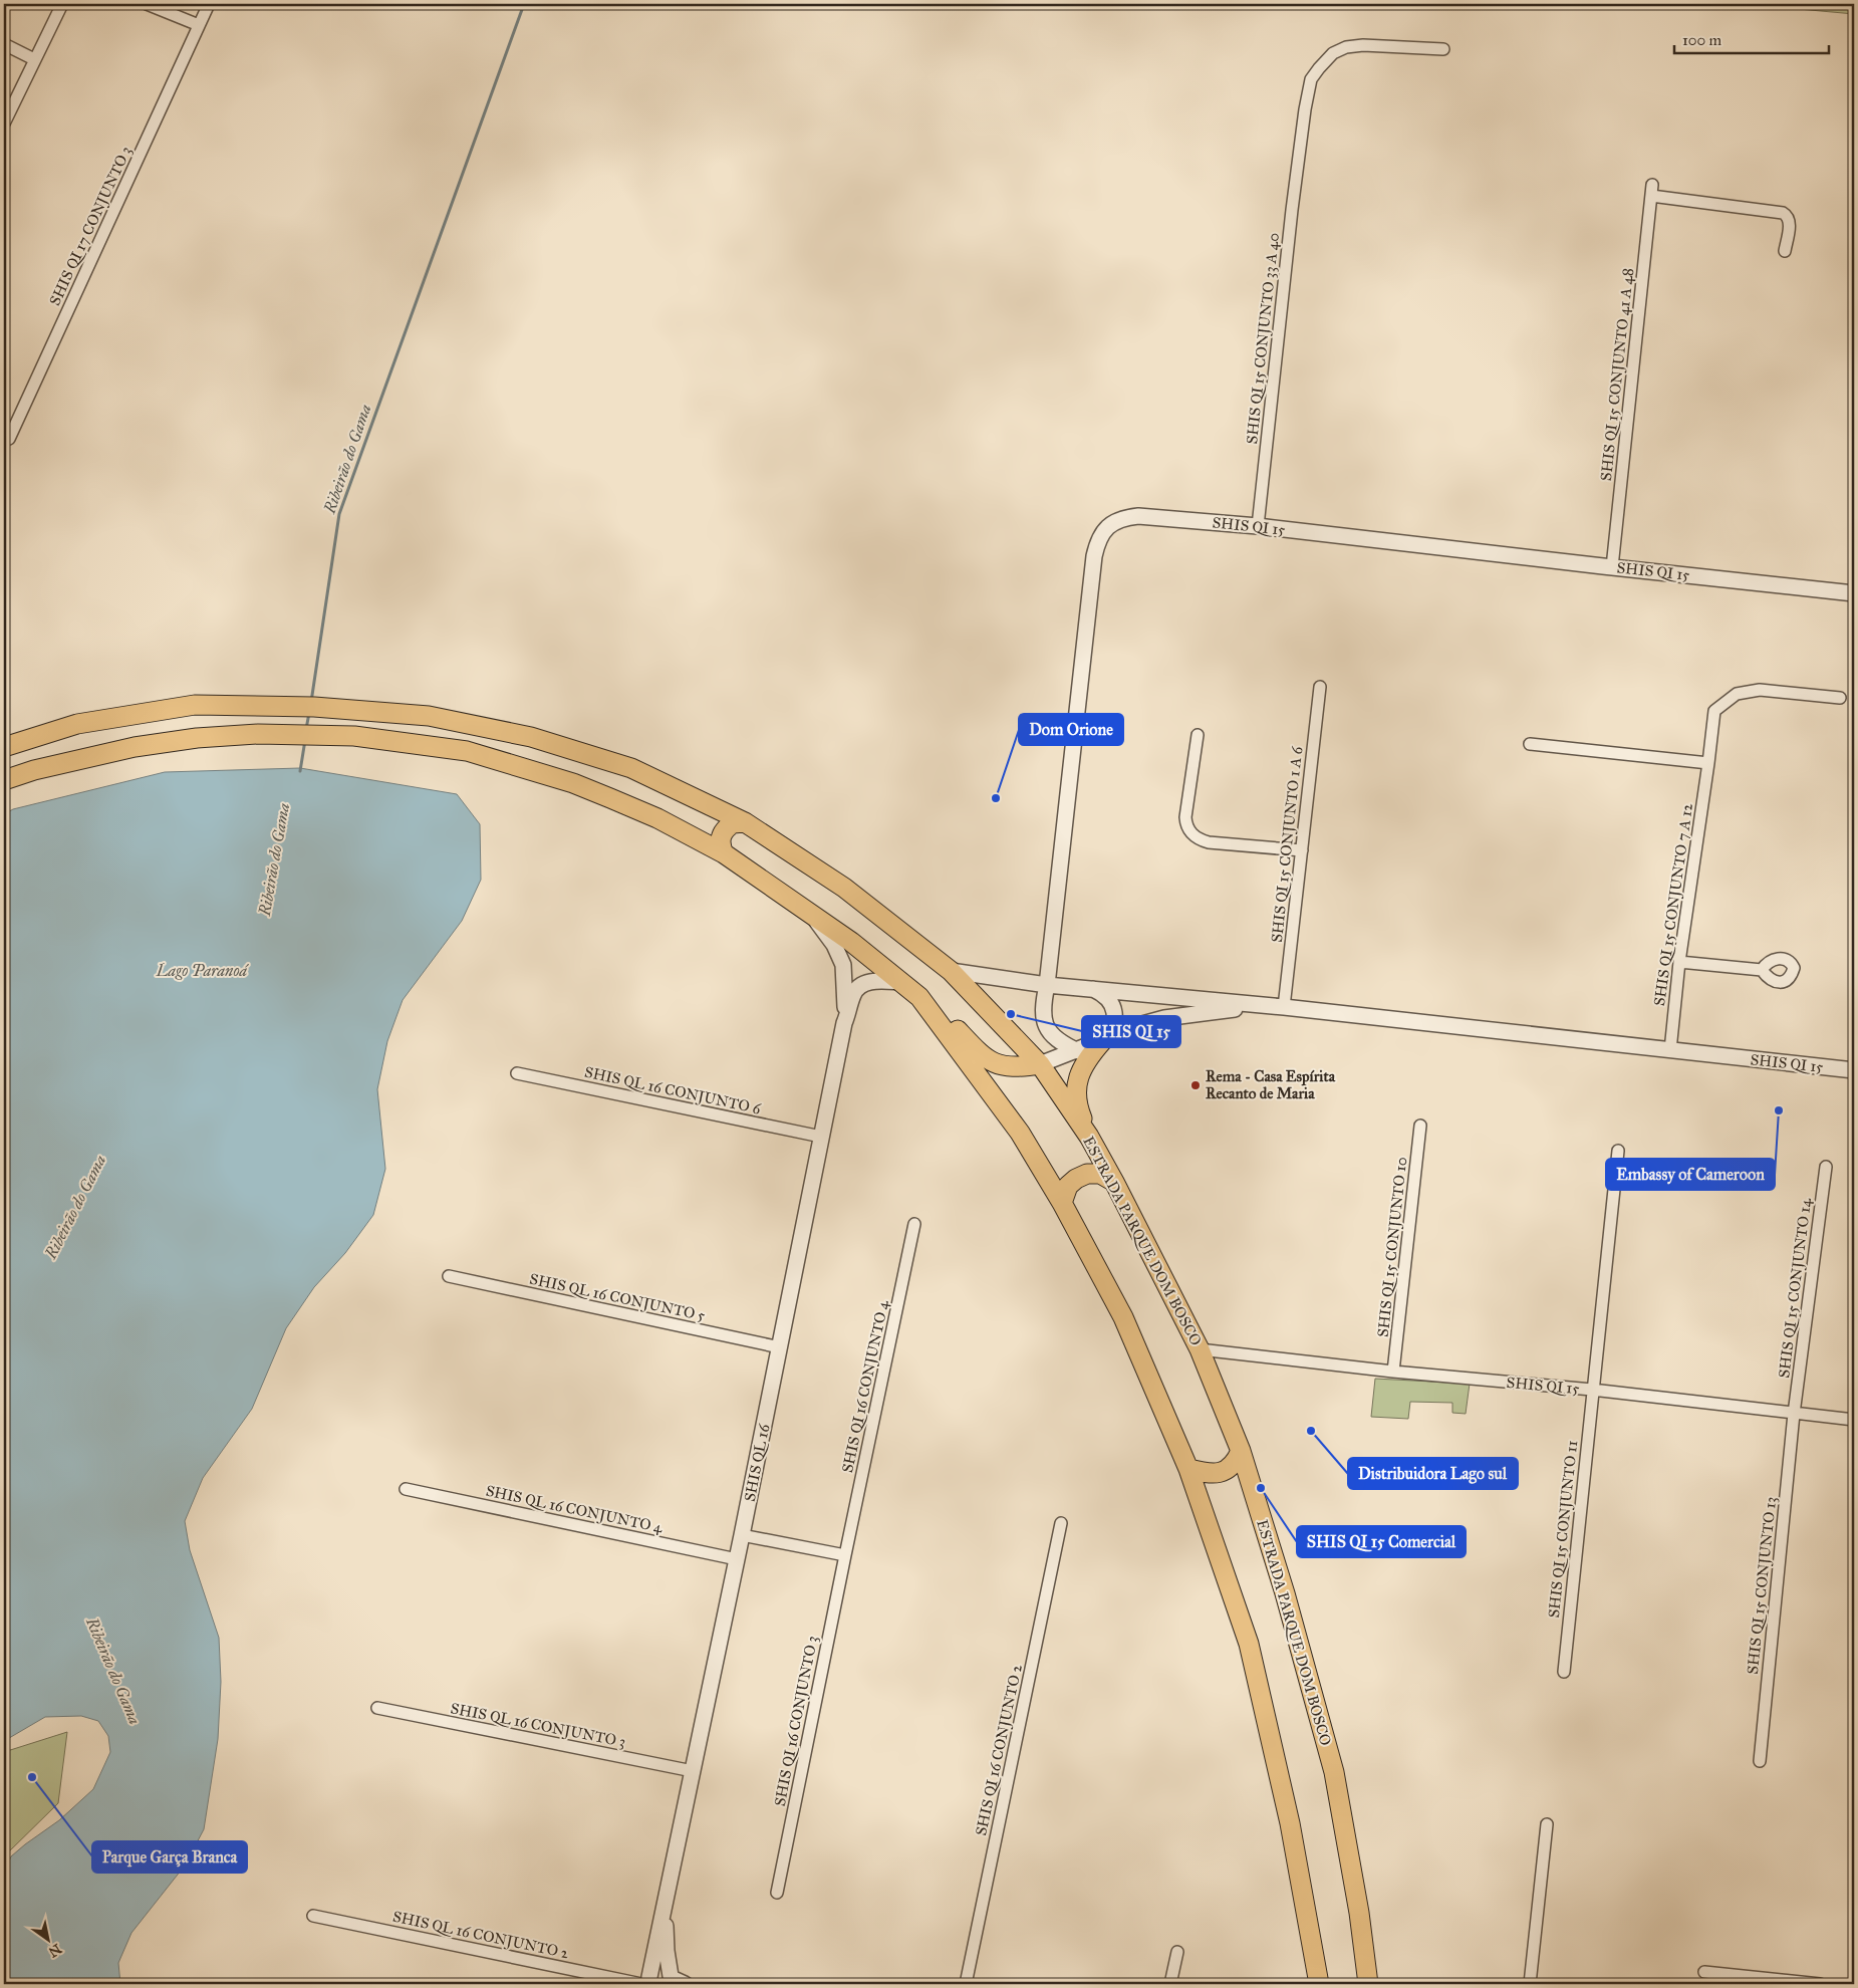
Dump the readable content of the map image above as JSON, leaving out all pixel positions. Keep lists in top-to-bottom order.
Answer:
{
  "streets": {
    "main road": ["ESTRADA PARQUE DOM BOSCO"],
    "street": [
      "SHIS QI 17 CONJUNTO 3",
      "SHIS QI 15 CONJUNTO 33 A 40",
      "SHIS QI 15 CONJUNTO 41 A 48",
      "SHIS QI 15",
      "SHIS QI 15 CONJUNTO 1 A 6",
      "SHIS QI 15 CONJUNTO 7 A 12",
      "SHIS QL 16 CONJUNTO 6",
      "SHIS QI 15 CONJUNTO 10",
      "SHIS QI 15 CONJUNTO 14",
      "SHIS QL 16 CONJUNTO 5",
      "SHIS QI 16 CONJUNTO 4",
      "SHIS QL 16",
      "SHIS QL 16 CONJUNTO 4",
      "SHIS QI 15 CONJUNTO 11",
      "SHIS QI 15 CONJUNTO 13",
      "SHIS QI 16 CONJUNTO 3",
      "SHIS QL 16 CONJUNTO 3",
      "SHIS QI 16 CONJUNTO 2",
      "SHIS QL 16 CONJUNTO 2"
    ]
  },
  "crossings": [
    ["SHIS QI 15 CONJUNTO 33 A 40", "SHIS QI 15"],
    ["SHIS QI 15 CONJUNTO 41 A 48", "SHIS QI 15"],
    ["SHIS QI 15", "SHIS QI 15 CONJUNTO 1 A 6"],
    ["SHIS QI 15", "SHIS QI 15 CONJUNTO 7 A 12"],
    ["SHIS QI 15", "ESTRADA PARQUE DOM BOSCO"],
    ["SHIS QI 15", "SHIS QI 15 CONJUNTO 10"],
    ["SHIS QI 15", "SHIS QI 15 CONJUNTO 14"],
    ["SHIS QI 15", "SHIS QI 15 CONJUNTO 11"],
    ["SHIS QI 15", "SHIS QI 15 CONJUNTO 13"],
    ["SHIS QL 16 CONJUNTO 6", "SHIS QL 16"],
    ["SHIS QI 15 CONJUNTO 14", "SHIS QI 15 CONJUNTO 13"],
    ["SHIS QL 16 CONJUNTO 5", "SHIS QL 16"],
    ["SHIS QI 16 CONJUNTO 4", "SHIS QI 16 CONJUNTO 3"],
    ["SHIS QL 16", "SHIS QL 16 CONJUNTO 4"],
    ["SHIS QL 16", "SHIS QL 16 CONJUNTO 3"],
    ["SHIS QL 16", "SHIS QL 16 CONJUNTO 2"]
  ],
  "water": ["Ribeirão do Gama", "Lago Paranoá"],
  "places": [
    "Dom Orione",
    "SHIS QI 15",
    "Rema - Casa Espírita Recanto de Maria",
    "Embassy of Cameroon",
    "Distribuidora Lago sul",
    "SHIS QI 15 Comercial",
    "Parque Garça Branca"
  ],
  "scale_bar": "100 m",
  "north": "bottom right"
}
